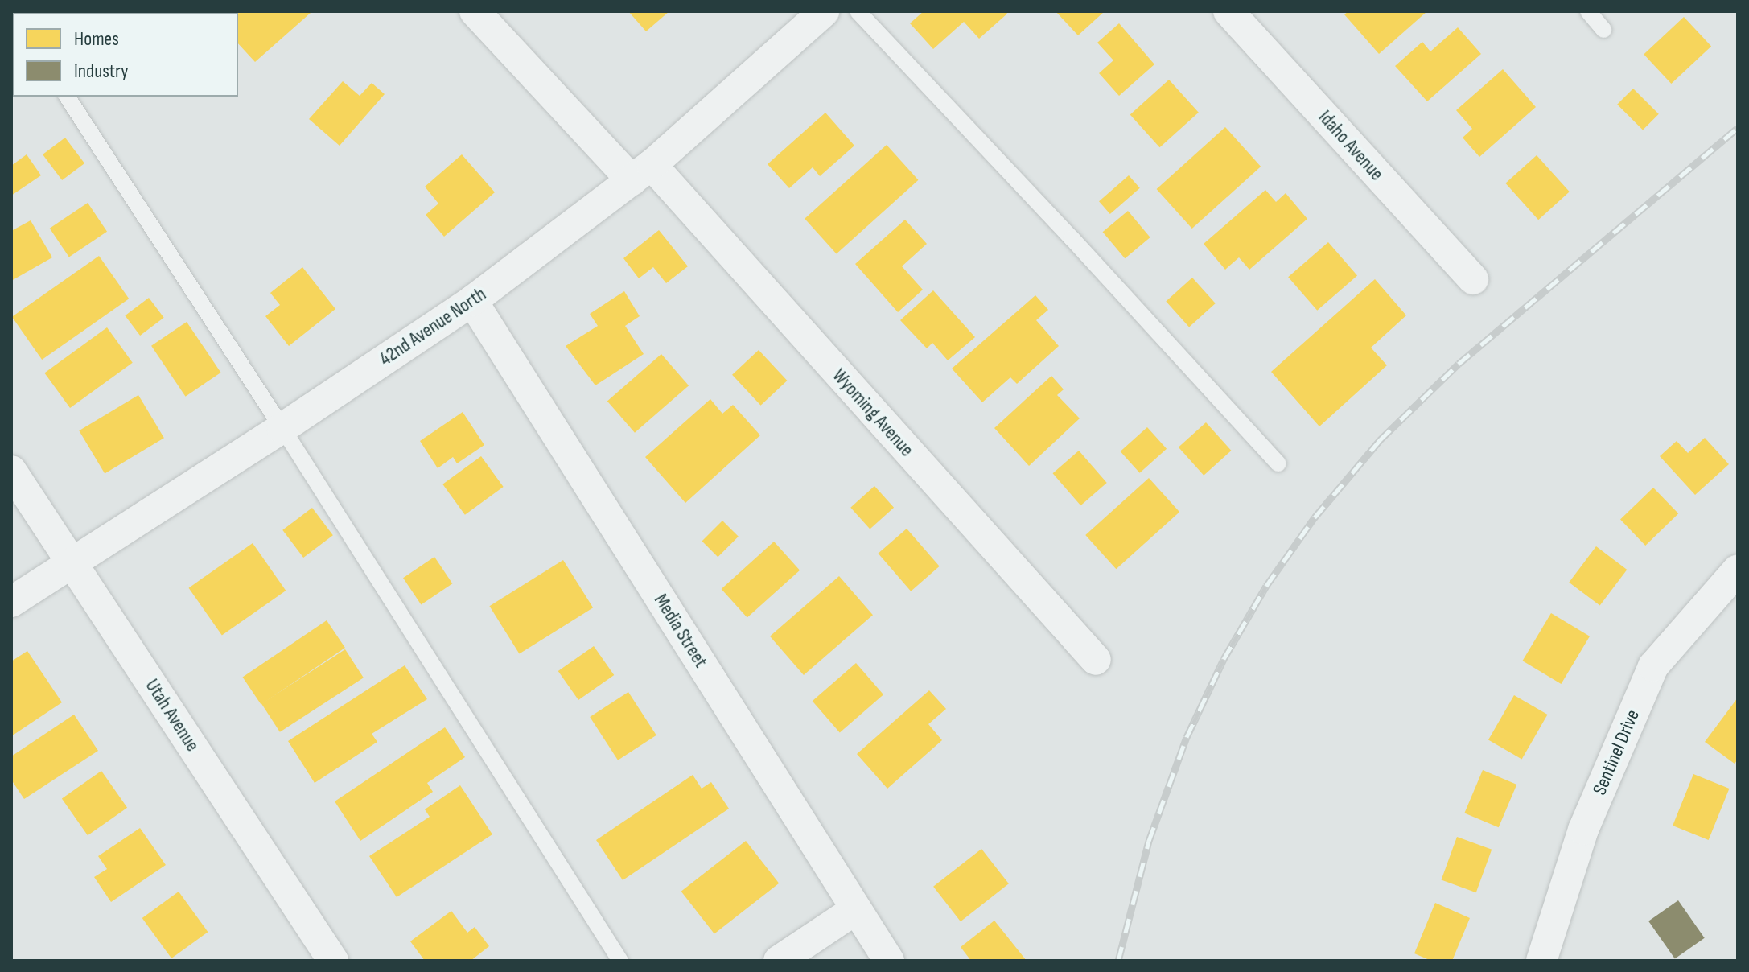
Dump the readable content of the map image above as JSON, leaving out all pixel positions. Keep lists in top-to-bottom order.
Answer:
{
  "streets": {
    "street": [
      "Idaho Avenue",
      "42nd Avenue North",
      "Wyoming Avenue",
      "Media Street",
      "Utah Avenue",
      "Sentinel Drive"
    ]
  },
  "crossings": [
    ["42nd Avenue North", "Wyoming Avenue"],
    ["42nd Avenue North", "Media Street"],
    ["42nd Avenue North", "Utah Avenue"]
  ],
  "legend": ["Homes", "Industry"]
}
